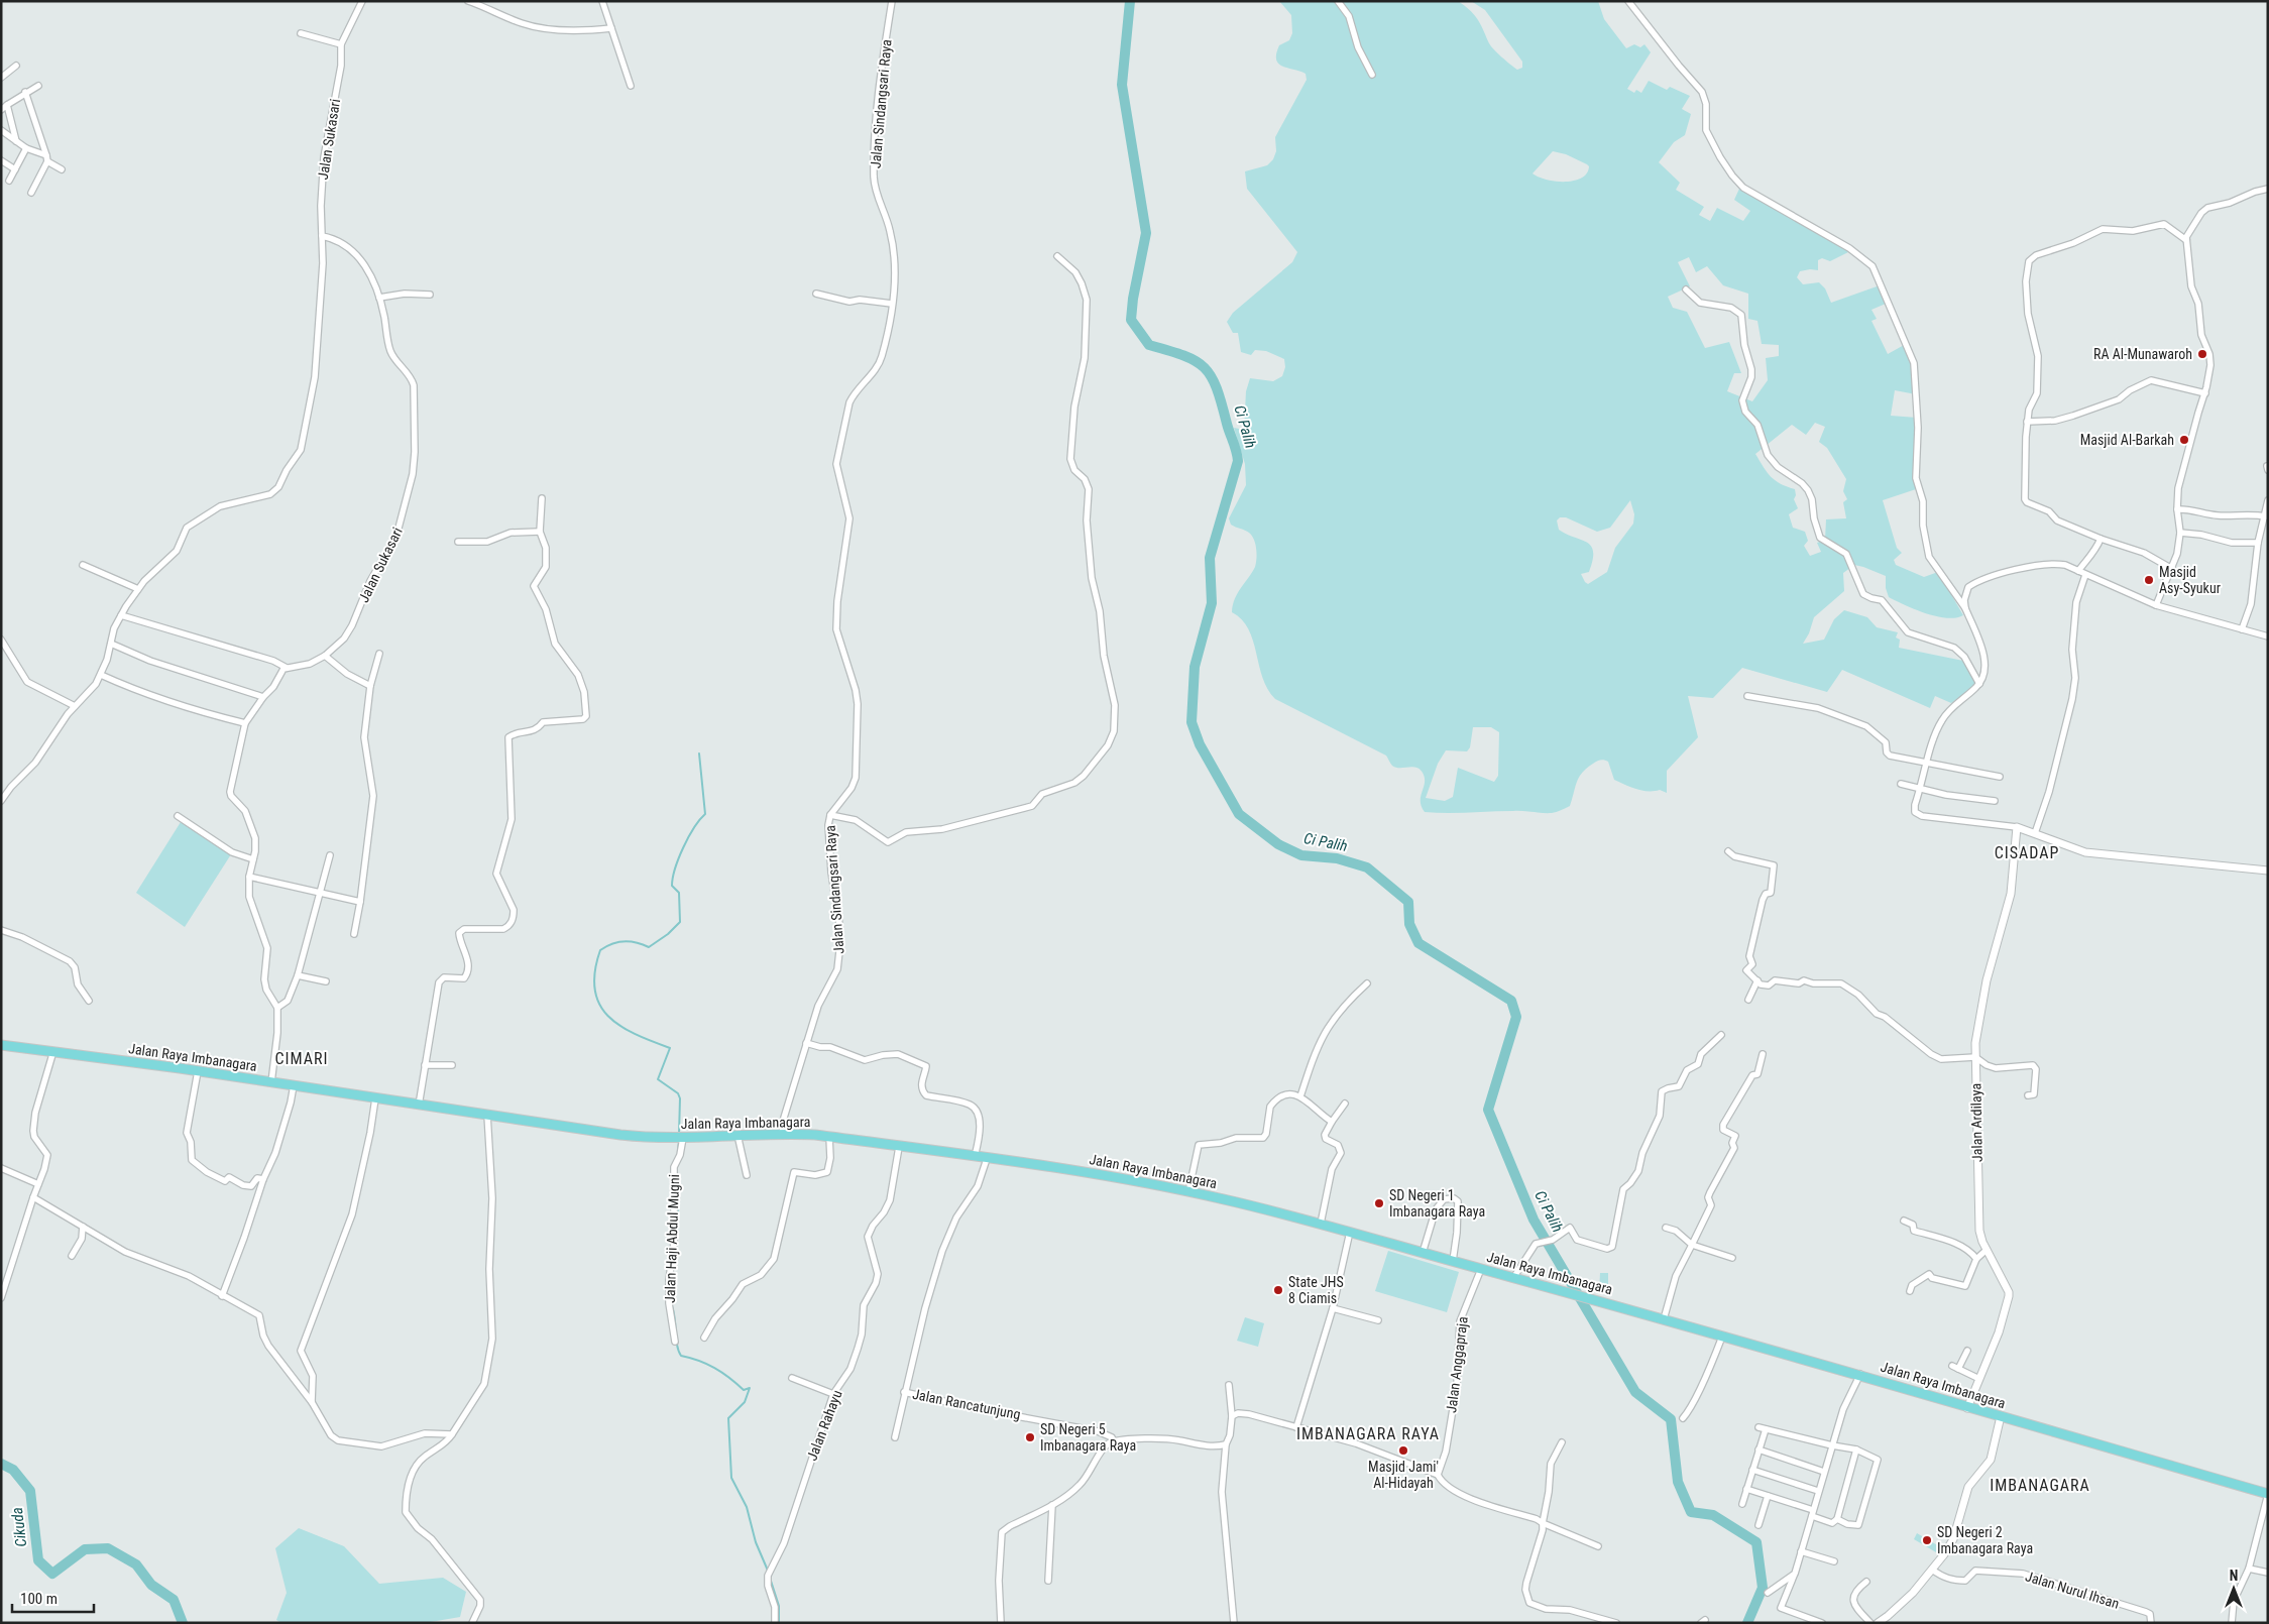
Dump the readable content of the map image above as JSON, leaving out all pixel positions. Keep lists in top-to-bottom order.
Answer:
{
  "streets": {
    "highway": ["Jalan Raya Imbanagara"],
    "street": [
      "Jalan Sindangsari Raya",
      "Jalan Sukasari",
      "Jalan Ardilaya",
      "Jalan Haji Abdul Mugni",
      "Jalan Anggapraja",
      "Jalan Rancatunjung",
      "Jalan Rahayu",
      "Jalan Nurul Ihsan"
    ]
  },
  "crossings": [
    ["Jalan Sindangsari Raya", "Jalan Raya Imbanagara"],
    ["Jalan Raya Imbanagara", "Jalan Ardilaya"],
    ["Jalan Raya Imbanagara", "Jalan Haji Abdul Mugni"],
    ["Jalan Raya Imbanagara", "Jalan Anggapraja"],
    ["Jalan Raya Imbanagara", "Jalan Rahayu"]
  ],
  "districts": [
    "CISADAP",
    "CIMARI",
    "IMBANAGARA RAYA",
    "IMBANAGARA"
  ],
  "water": ["Ci Palih", "Cikuda"],
  "places": [
    "RA Al-Munawaroh",
    "Masjid Al-Barkah",
    "Masjid Asy-Syukur",
    "SD Negeri 1 Imbanagara Raya",
    "State JHS 8 Ciamis",
    "SD Negeri 5 Imbanagara Raya",
    "Masjid Jami' Al-Hidayah",
    "SD Negeri 2 Imbanagara Raya"
  ],
  "scale_bar": "100 m",
  "north": "top"
}
